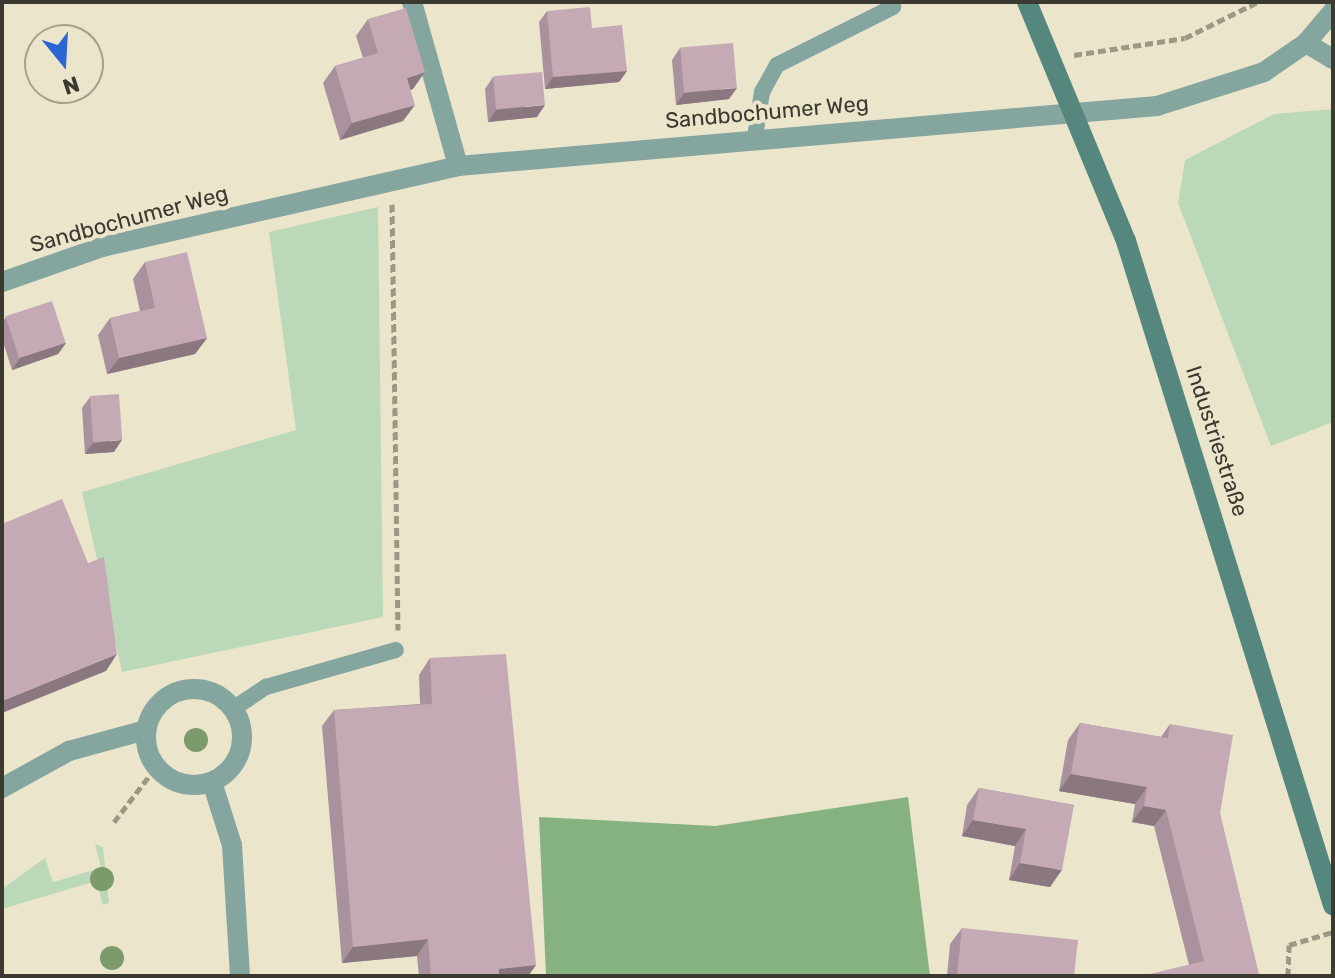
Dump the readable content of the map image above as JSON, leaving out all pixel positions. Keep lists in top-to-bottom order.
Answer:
{
  "streets": {
    "street": ["Sandbochumer Weg", "Industriestraße"]
  },
  "crossings": [
    ["Sandbochumer Weg", "Industriestraße"]
  ],
  "north": "bottom"
}
